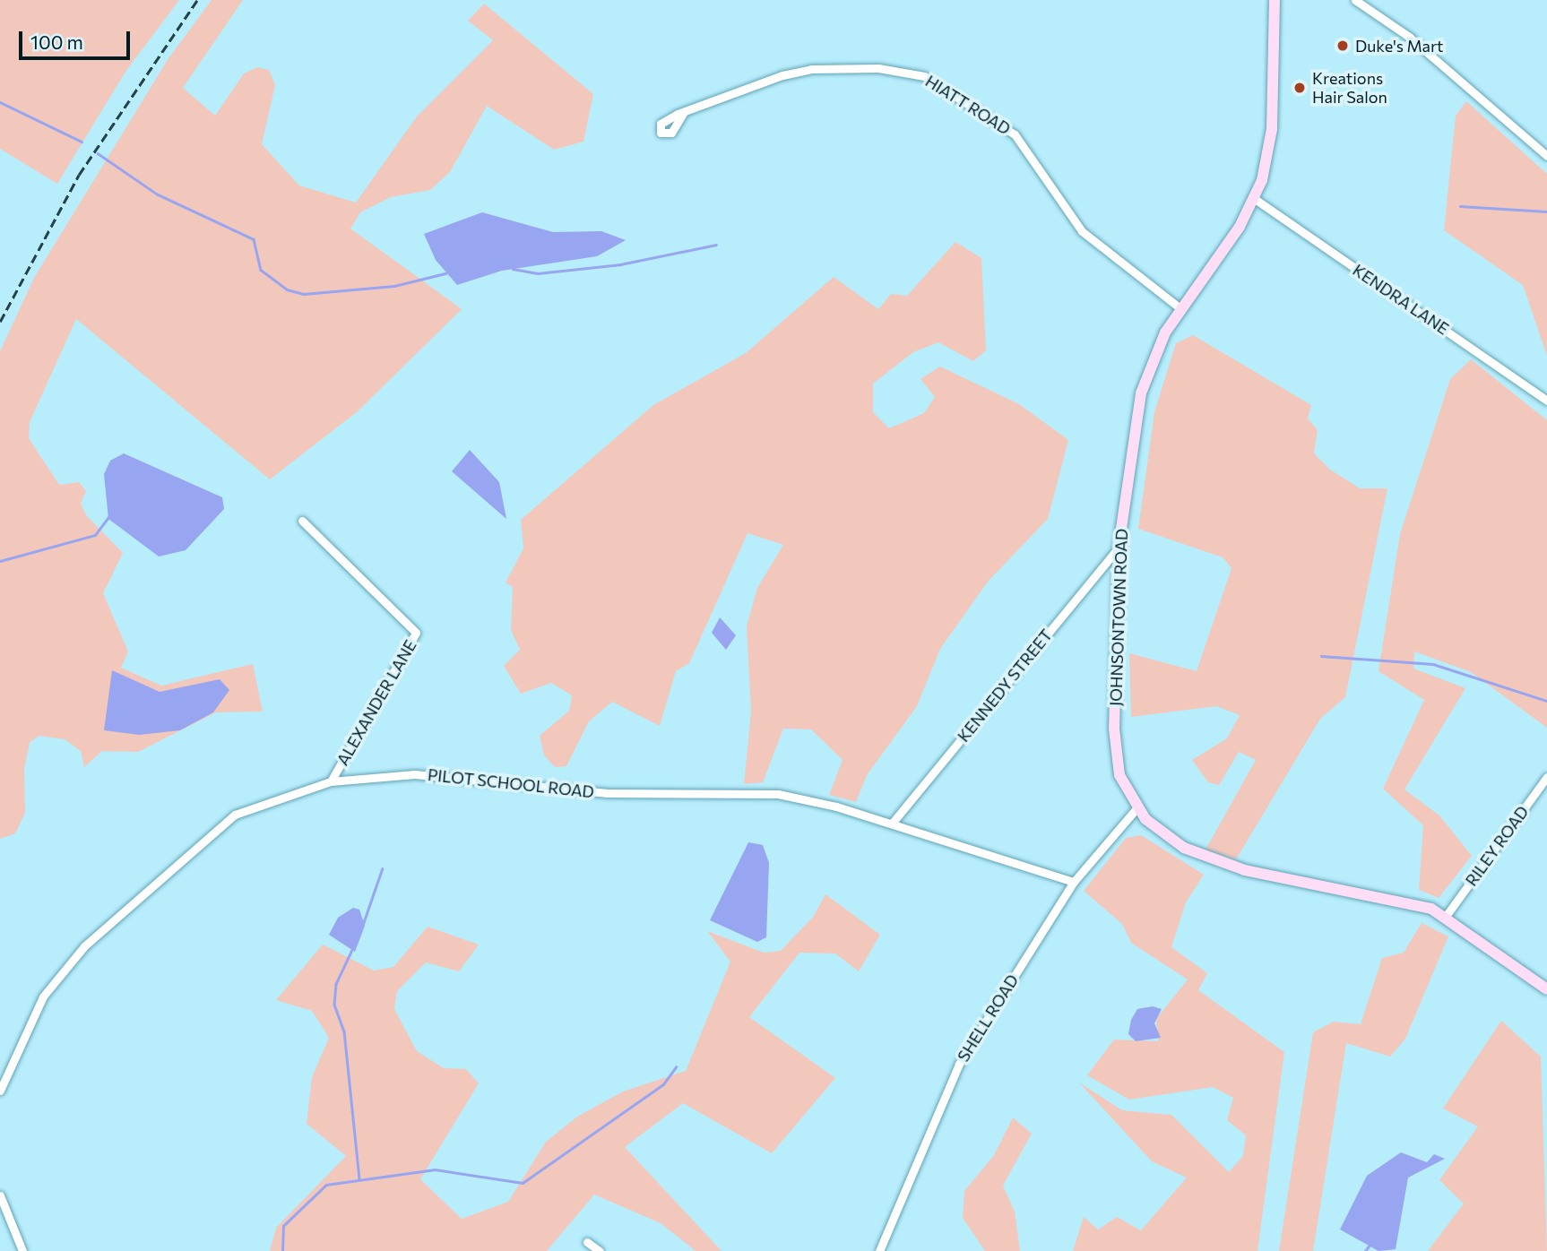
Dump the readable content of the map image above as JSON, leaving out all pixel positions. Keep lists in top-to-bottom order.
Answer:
{
  "streets": {
    "street": [
      "HIATT ROAD",
      "KENDRA LANE",
      "JOHNSONTOWN ROAD",
      "KENNEDY STREET",
      "ALEXANDER LANE",
      "PILOT SCHOOL ROAD",
      "RILEY ROAD",
      "SHELL ROAD"
    ]
  },
  "crossings": [
    ["HIATT ROAD", "JOHNSONTOWN ROAD"],
    ["KENDRA LANE", "JOHNSONTOWN ROAD"],
    ["JOHNSONTOWN ROAD", "KENNEDY STREET"],
    ["JOHNSONTOWN ROAD", "RILEY ROAD"],
    ["JOHNSONTOWN ROAD", "SHELL ROAD"],
    ["KENNEDY STREET", "PILOT SCHOOL ROAD"],
    ["ALEXANDER LANE", "PILOT SCHOOL ROAD"],
    ["PILOT SCHOOL ROAD", "SHELL ROAD"]
  ],
  "places": ["Duke's Mart", "Kreations Hair Salon"],
  "scale_bar": "100 m"
}
